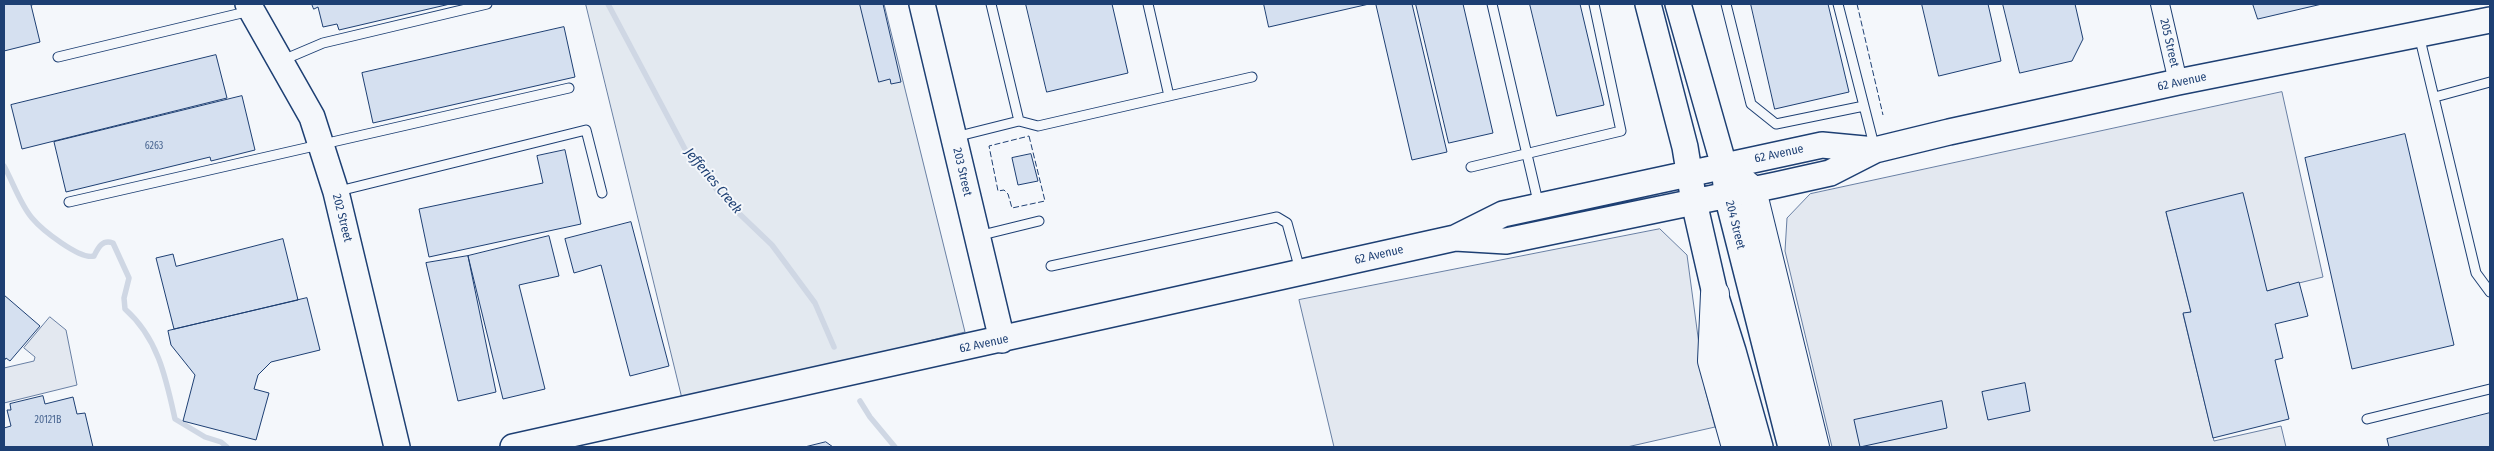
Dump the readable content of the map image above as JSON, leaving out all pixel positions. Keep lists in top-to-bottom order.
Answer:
{
  "streets": {
    "street": [
      "205 Street",
      "62 Avenue",
      "203 Street",
      "202 Street",
      "204 Street"
    ]
  },
  "crossings": [
    ["205 Street", "62 Avenue"],
    ["62 Avenue", "203 Street"],
    ["62 Avenue", "204 Street"]
  ],
  "water": ["Jefferies Creek"],
  "house_numbers": ["6263", "20121B"]
}
